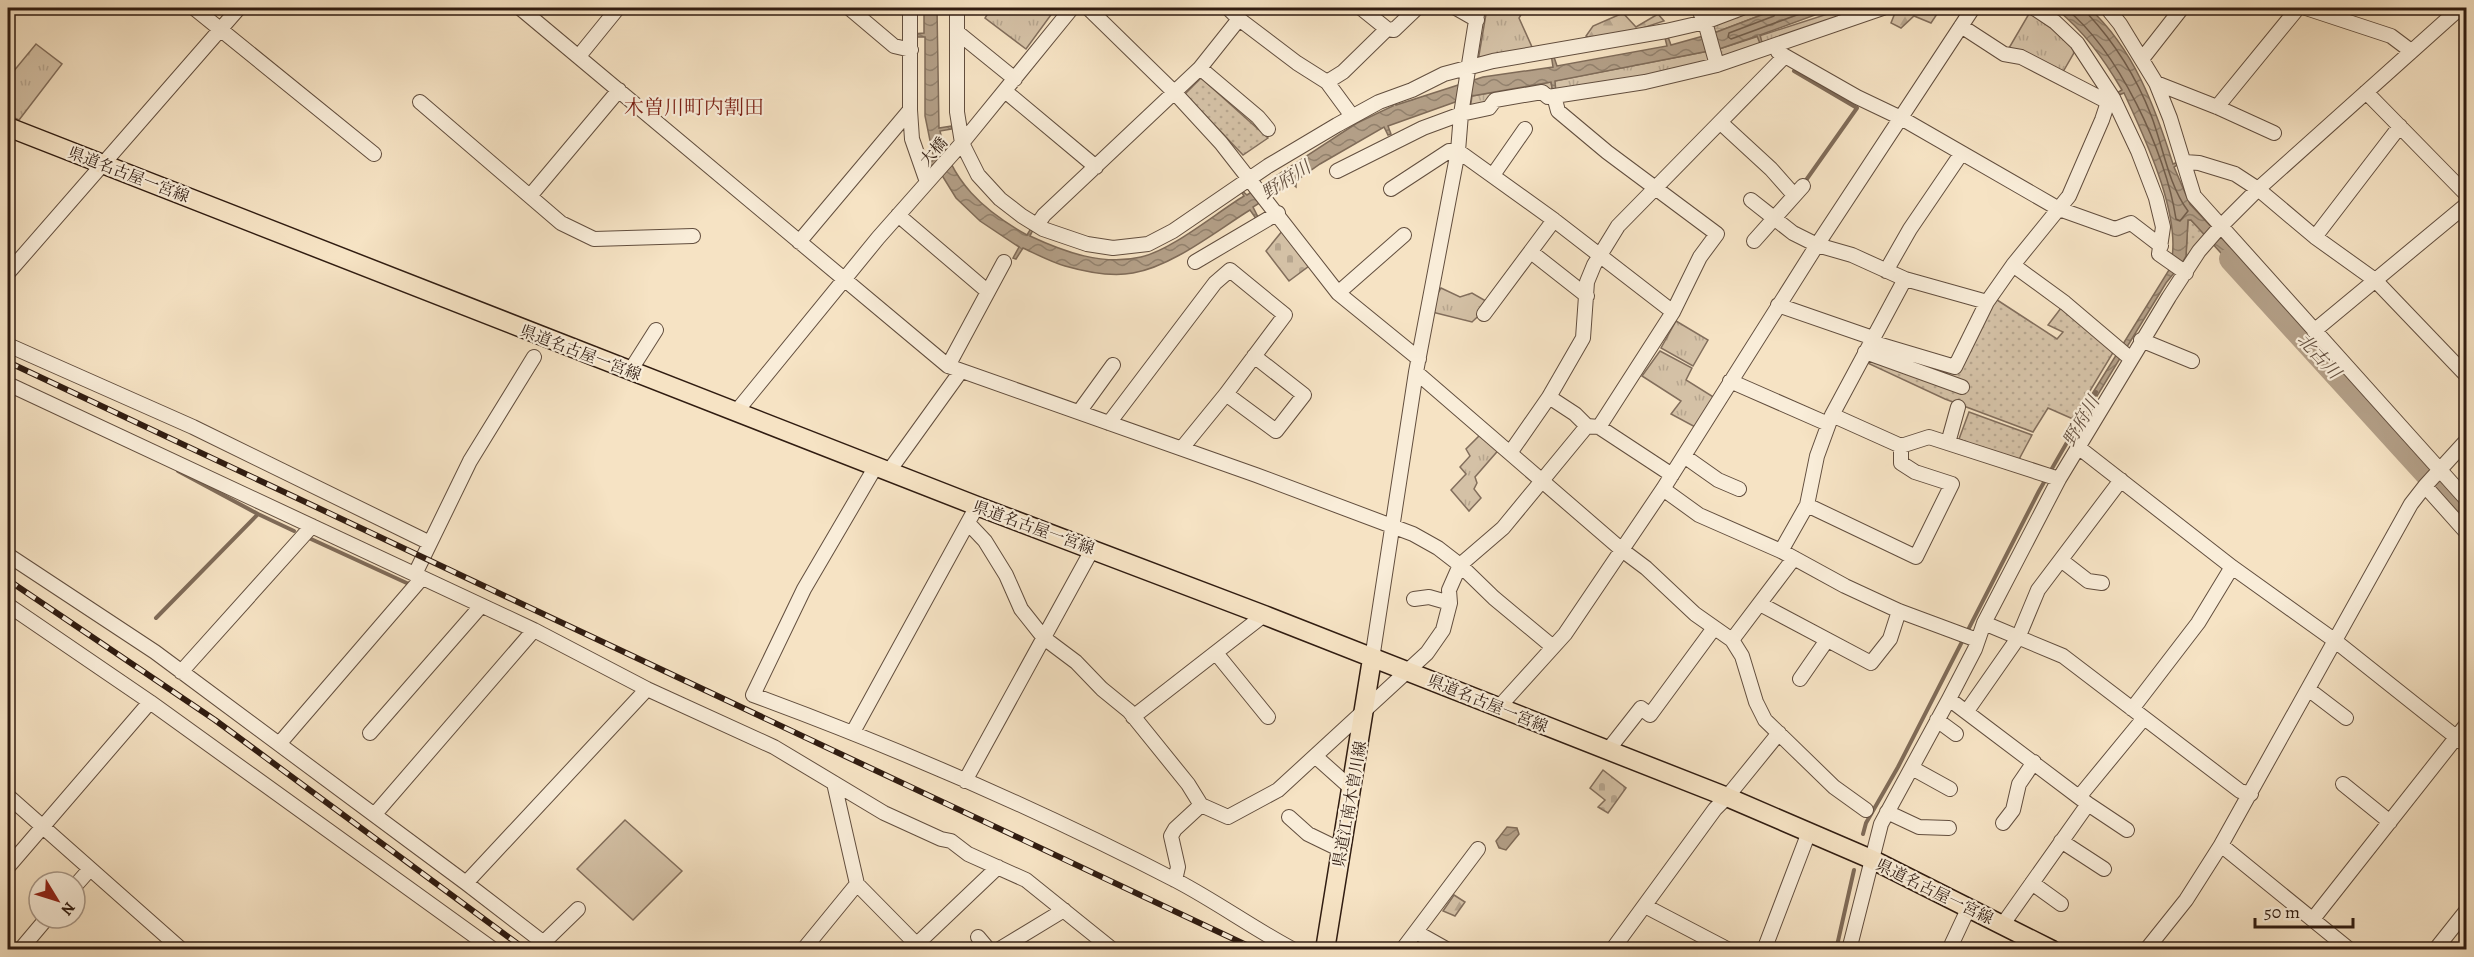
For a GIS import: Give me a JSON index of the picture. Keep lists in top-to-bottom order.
{
  "streets": {
    "main road": ["県道名古屋一宮線", "県道江南木曽川線"],
    "street": ["大橋"]
  },
  "crossings": [
    ["大橋", "県道名古屋一宮線"],
    ["県道名古屋一宮線", "県道江南木曽川線"]
  ],
  "districts": ["木曽川町内割田"],
  "water": ["野府川", "北古川"],
  "scale_bar": "50 m",
  "north": "bottom right"
}
